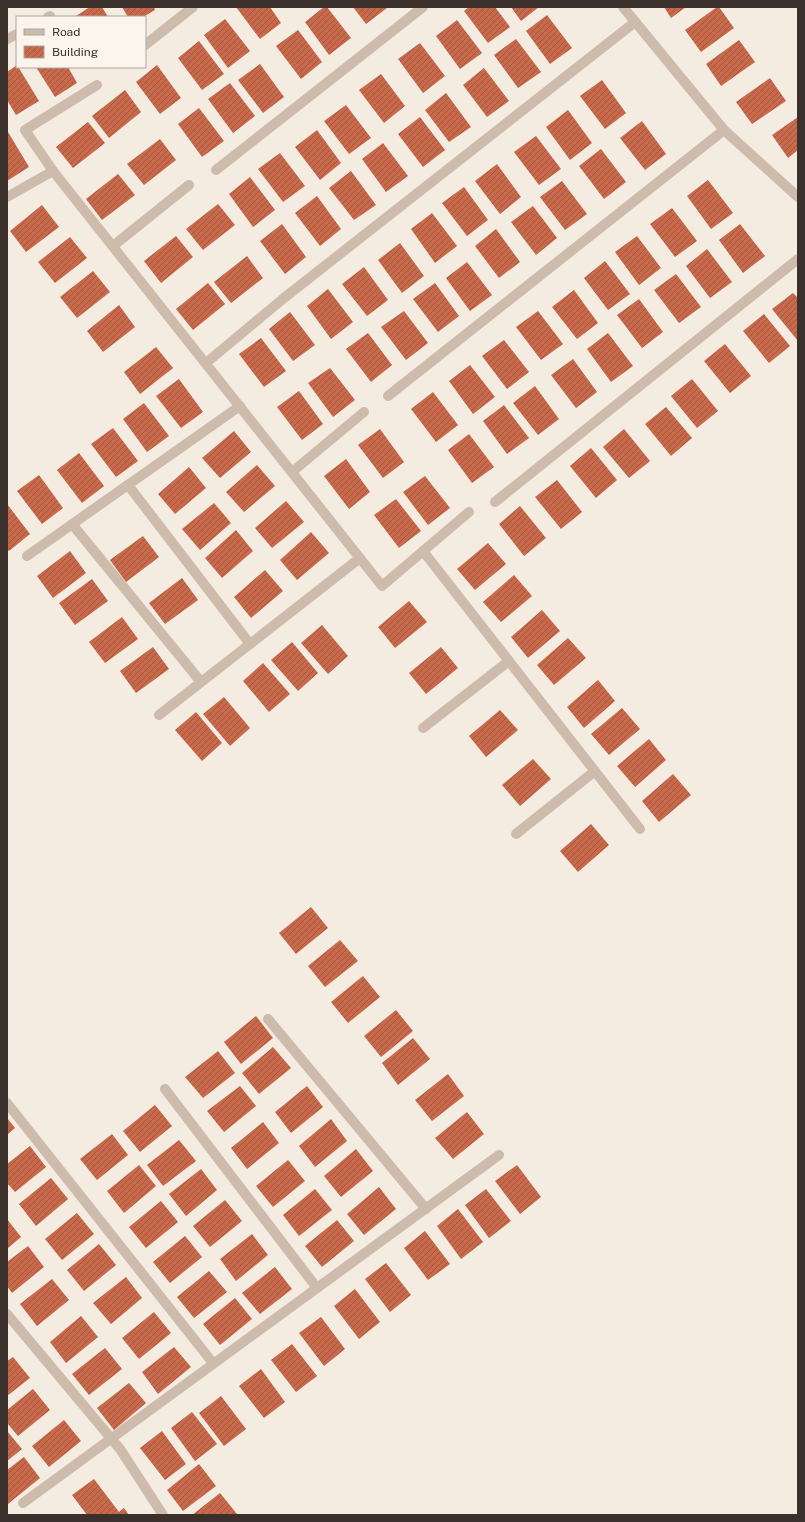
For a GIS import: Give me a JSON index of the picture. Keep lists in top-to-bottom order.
{
  "legend": ["Road", "Building"]
}
